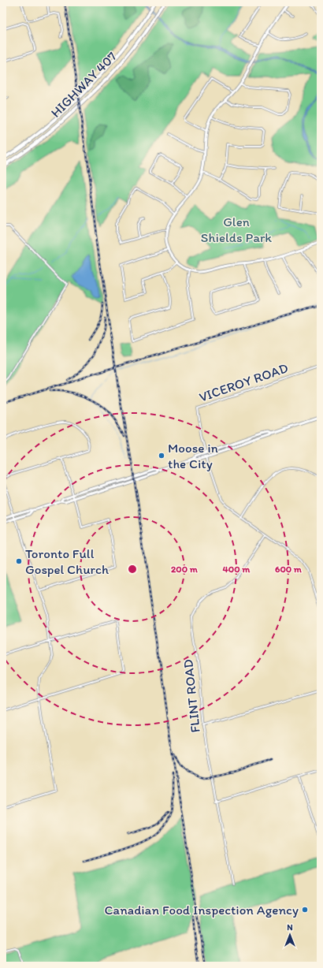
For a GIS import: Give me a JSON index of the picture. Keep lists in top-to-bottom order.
{
  "streets": {
    "highway": ["HIGHWAY 407"],
    "street": ["VICEROY ROAD", "FLINT ROAD"]
  },
  "parks": ["Glen Shields Park"],
  "places": ["Moose in the City", "Toronto Full Gospel Church", "Canadian Food Inspection Agency"],
  "north": "top",
  "rings": ["200 m", "400 m", "600 m"]
}
